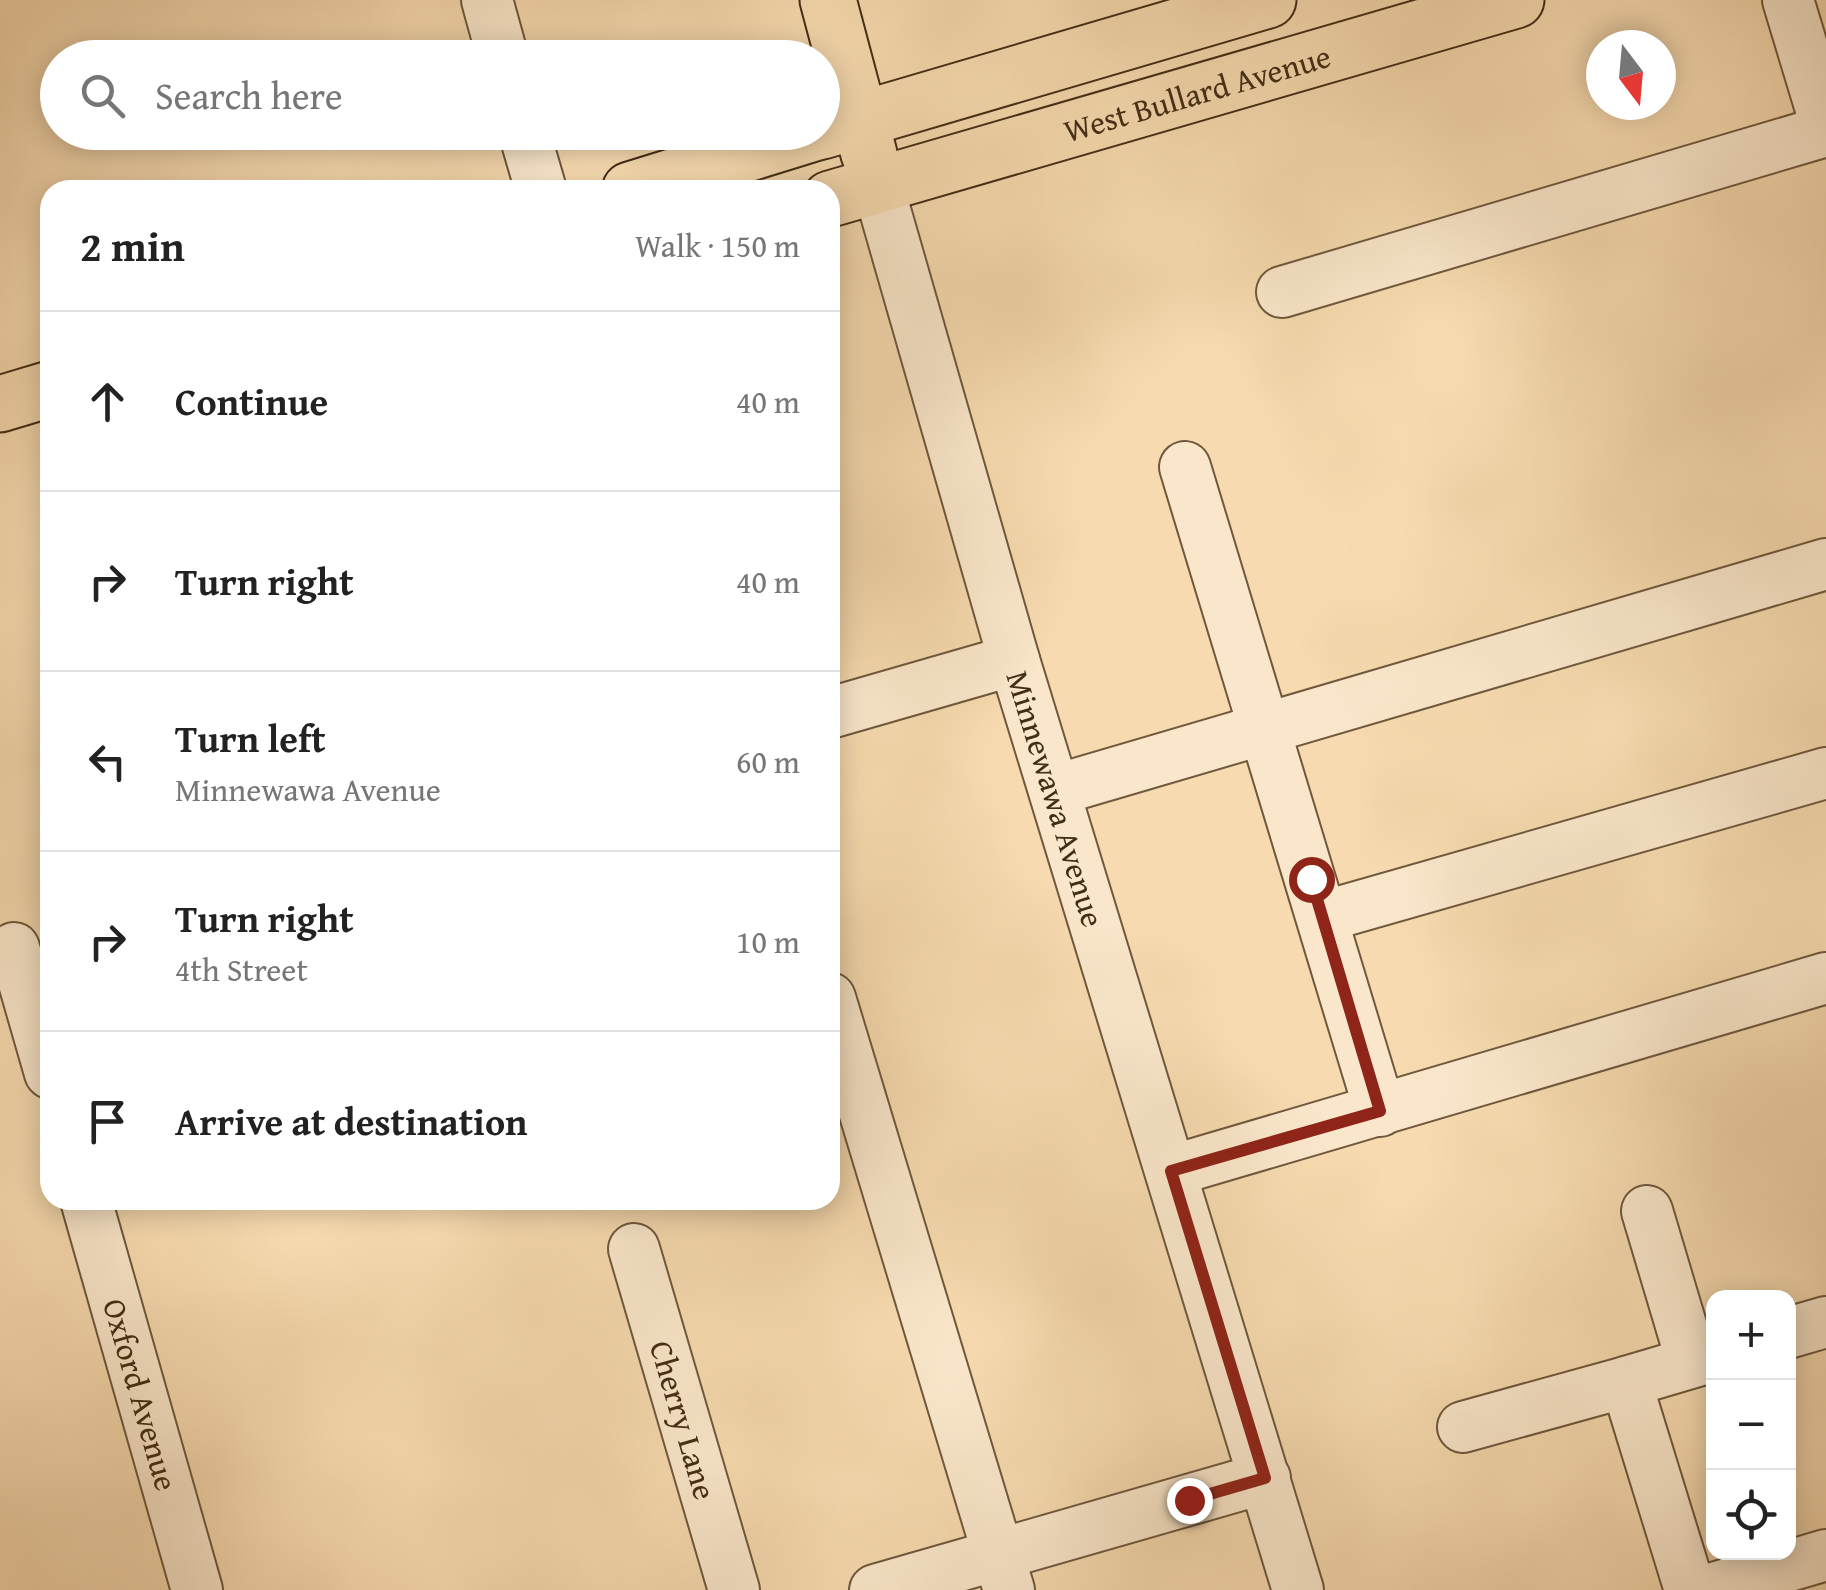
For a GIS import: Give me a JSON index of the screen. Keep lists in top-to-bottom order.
{
  "streets": {
    "main road": ["West Bullard Avenue", "Minnewawa Avenue"],
    "street": ["Oxford Avenue", "Cherry Lane"]
  },
  "crossings": [
    ["West Bullard Avenue", "Minnewawa Avenue"]
  ],
  "north": "bottom",
  "page": {
    "search": "Search here",
    "heading": ["2 min", "Walk · 150 m"],
    "list": [
      ["Continue", "40 m"],
      ["Turn right", "40 m"],
      ["Turn left", "Minnewawa Avenue", "60 m"],
      ["Turn right", "4th Street", "10 m"],
      "Arrive at destination"
    ],
    "map_buttons": ["+", "−"]
  }
}
